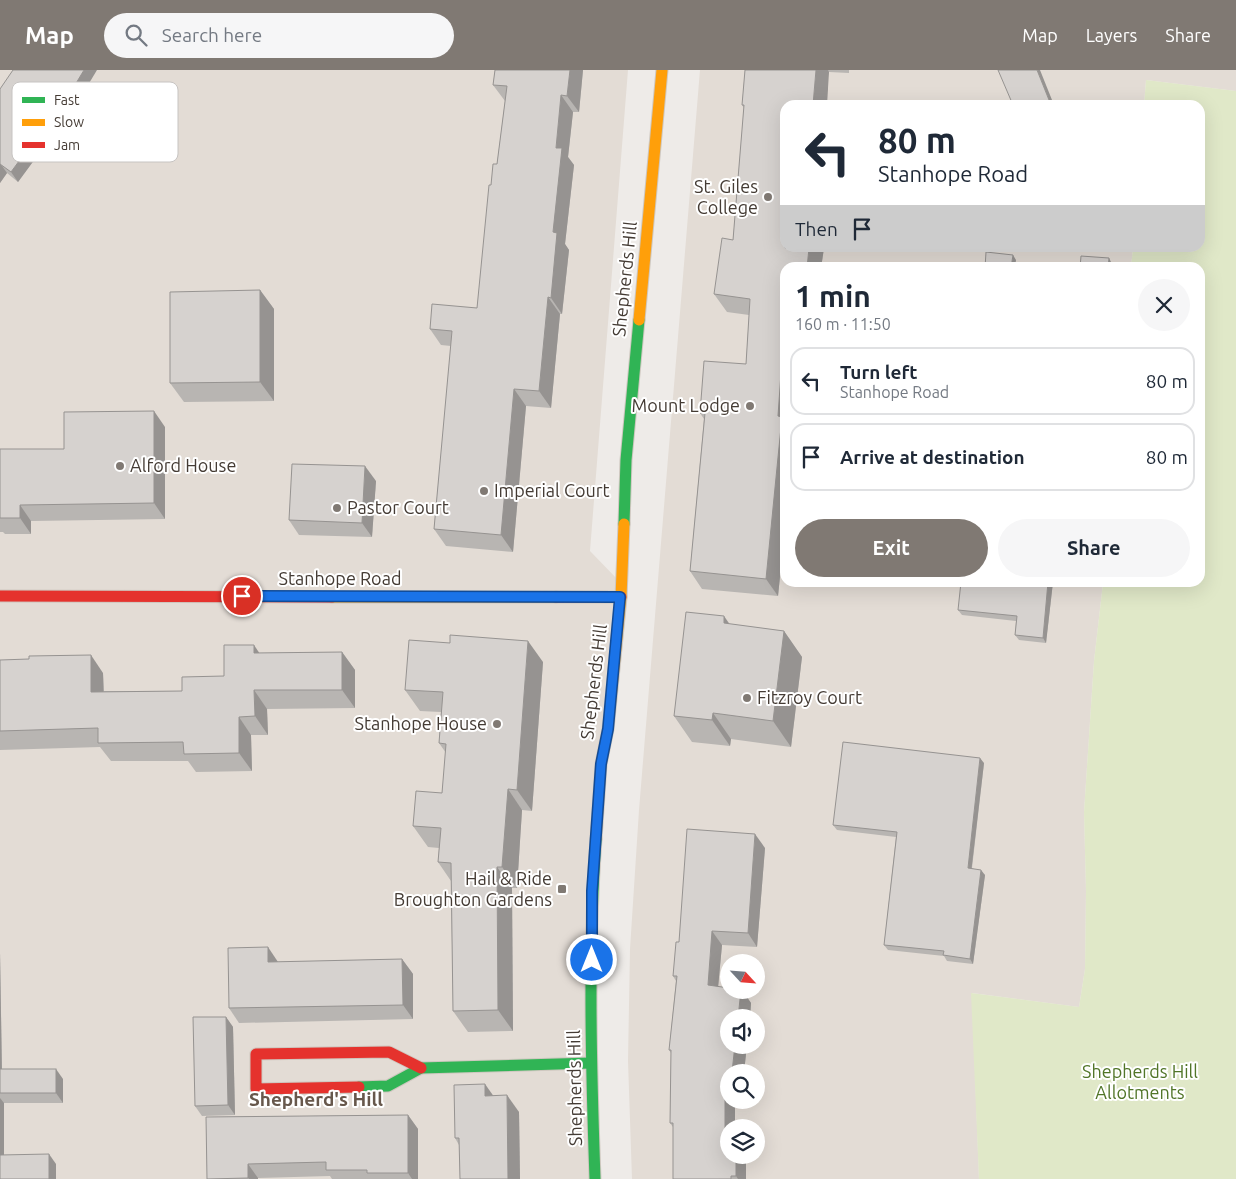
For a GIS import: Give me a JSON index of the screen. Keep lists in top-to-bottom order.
{
  "streets": {
    "street": ["Shepherds Hill", "Stanhope Road"]
  },
  "crossings": [
    ["Shepherds Hill", "Stanhope Road"]
  ],
  "districts": ["Shepherd's Hill"],
  "parks": ["Shepherds Hill Allotments"],
  "places": {
    "other": [
      "St. Giles College",
      "Mount Lodge",
      "Alford House",
      "Imperial Court",
      "Pastor Court",
      "Fitzroy Court",
      "Stanhope House"
    ],
    "transit": ["Hail & Ride Broughton Gardens"]
  },
  "legend": ["Fast", "Slow", "Jam"],
  "north": "bottom right",
  "page": {
    "header": "Map",
    "search": "Search here",
    "nav": ["Map", "Layers", "Share"],
    "turn": ["80 m", "Stanhope Road"],
    "then": "Then",
    "heading": ["1 min", "160 m · 11:50"],
    "list": [
      {
        "name": "Turn left",
        "note": "Stanhope Road",
        "value": "80 m"
      },
      {
        "name": "Arrive at destination",
        "value": "80 m"
      }
    ],
    "buttons": ["Exit", "Share"]
  }
}
